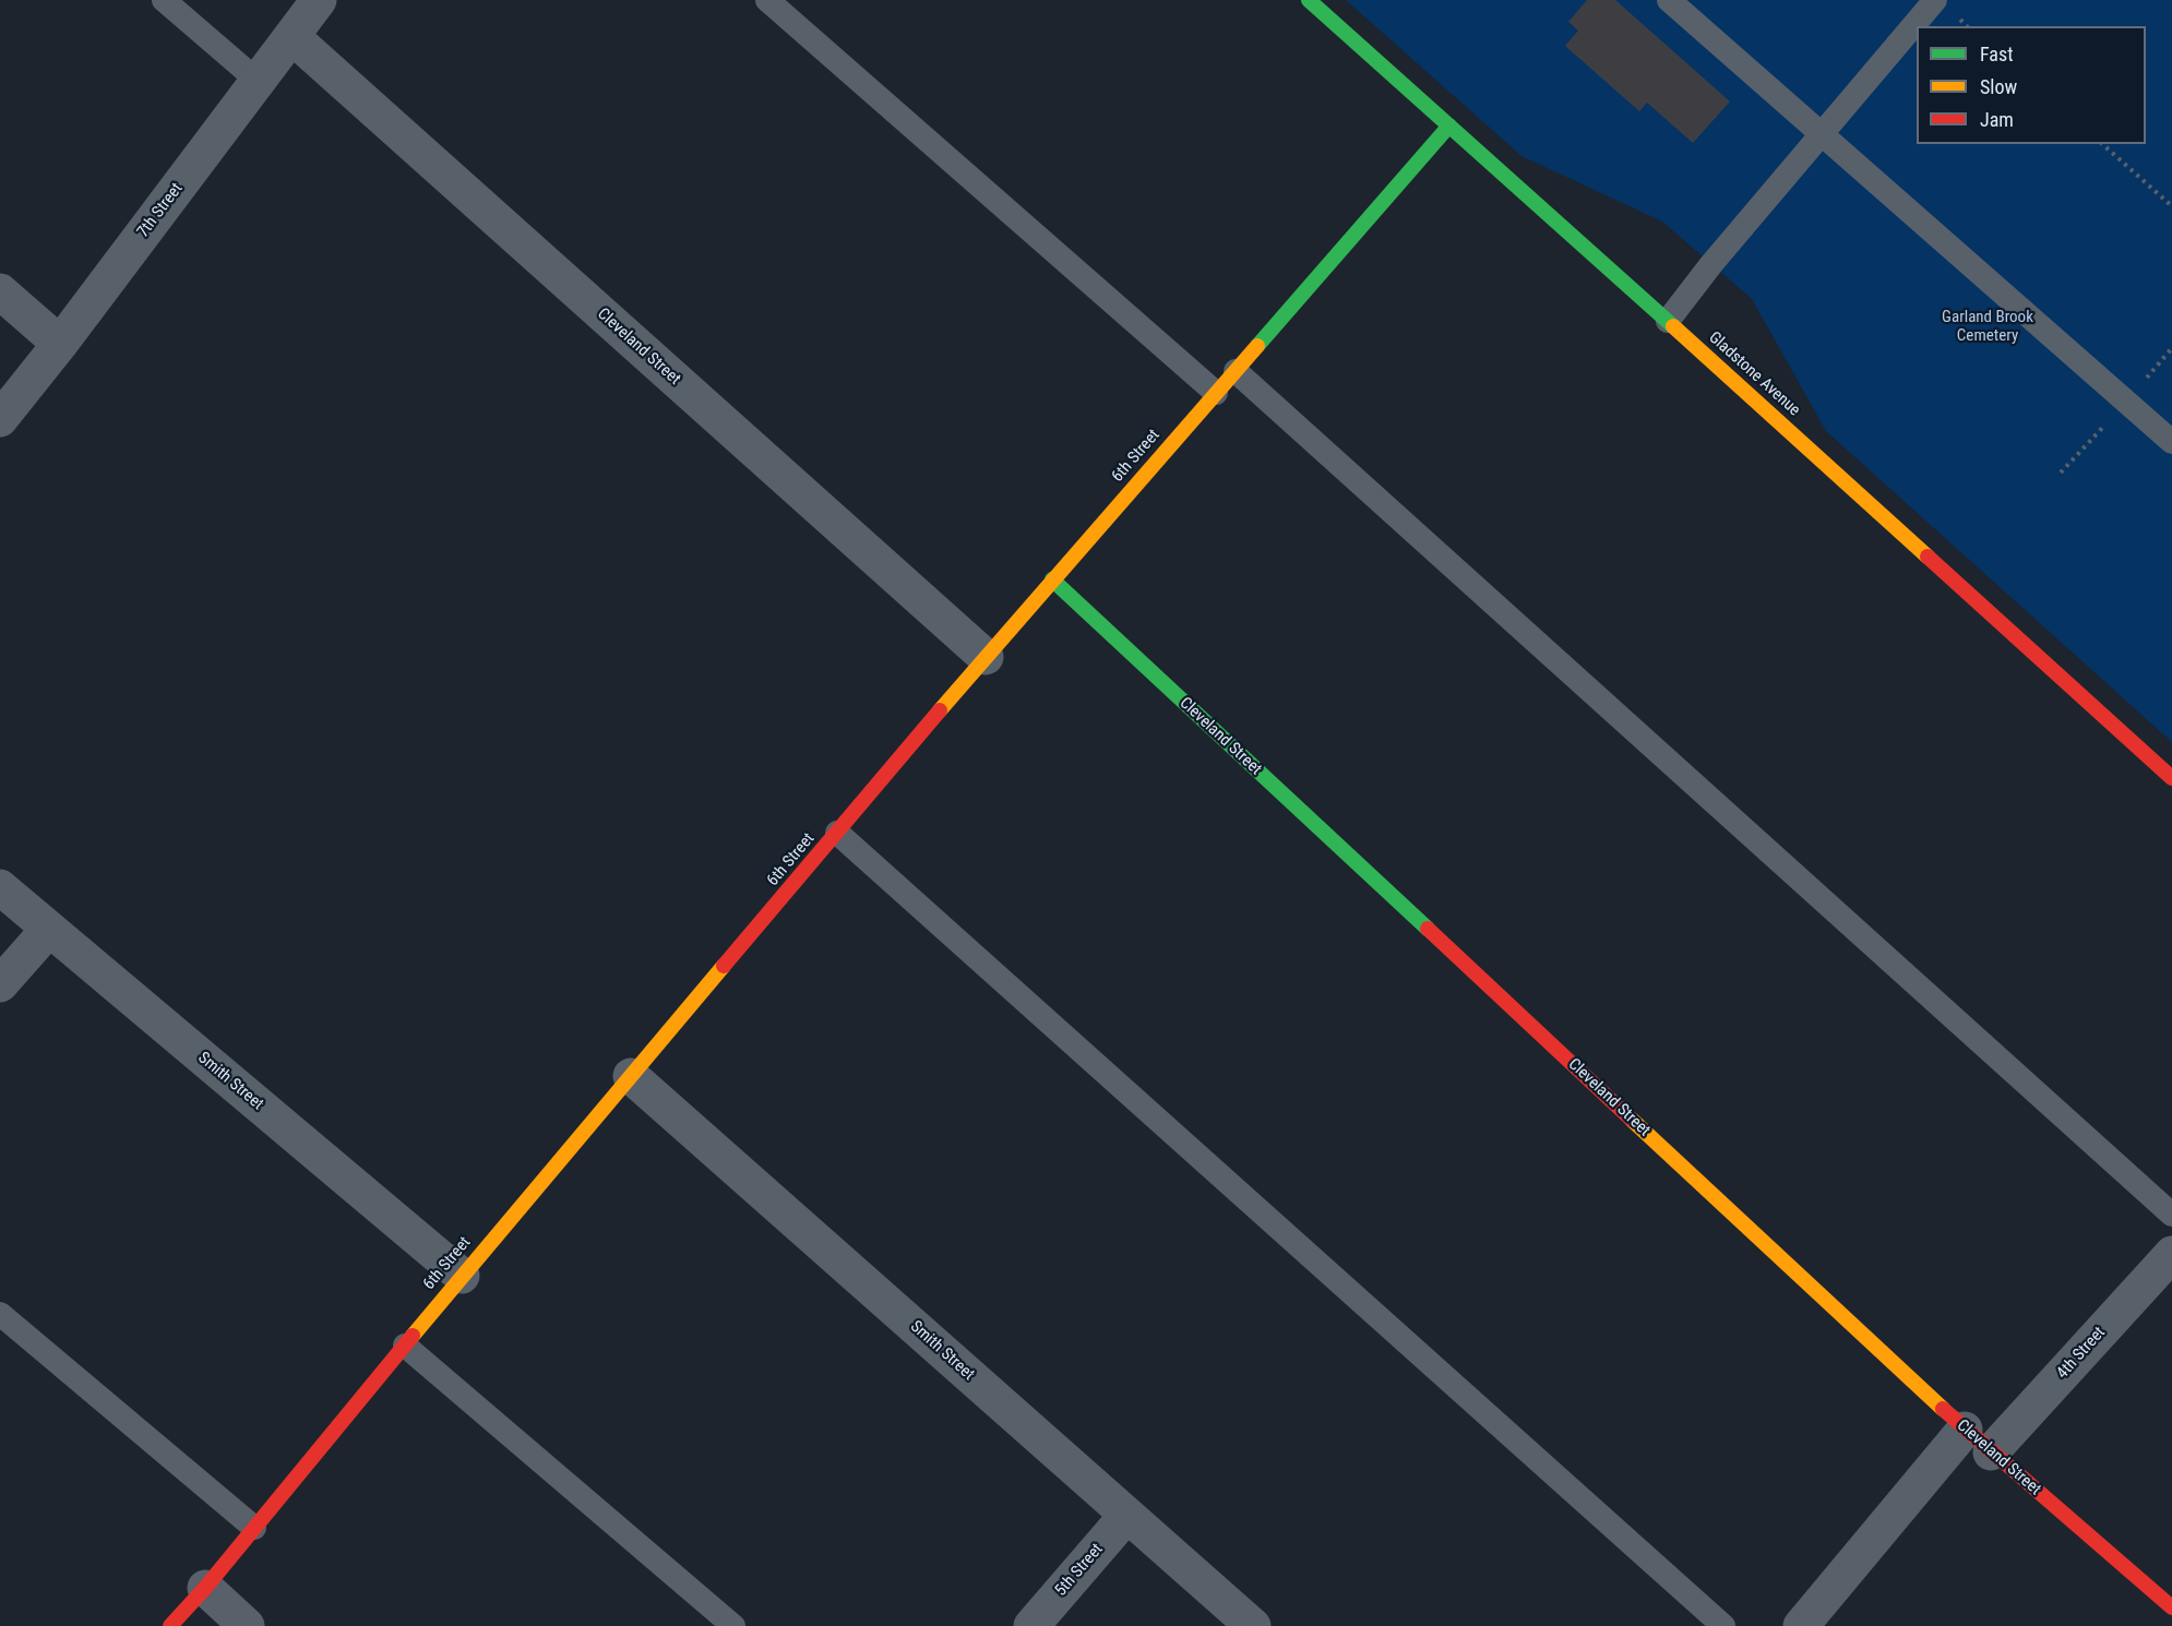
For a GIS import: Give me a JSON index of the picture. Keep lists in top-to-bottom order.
{
  "streets": {
    "street": [
      "7th Street",
      "Cleveland Street",
      "Gladstone Avenue",
      "6th Street",
      "Smith Street",
      "4th Street",
      "5th Street"
    ]
  },
  "crossings": [
    ["7th Street", "Cleveland Street"],
    ["Cleveland Street", "6th Street"],
    ["Cleveland Street", "4th Street"],
    ["Gladstone Avenue", "6th Street"],
    ["6th Street", "Smith Street"],
    ["Smith Street", "5th Street"]
  ],
  "parks": ["Garland Brook Cemetery"],
  "legend": ["Fast", "Slow", "Jam"]
}
